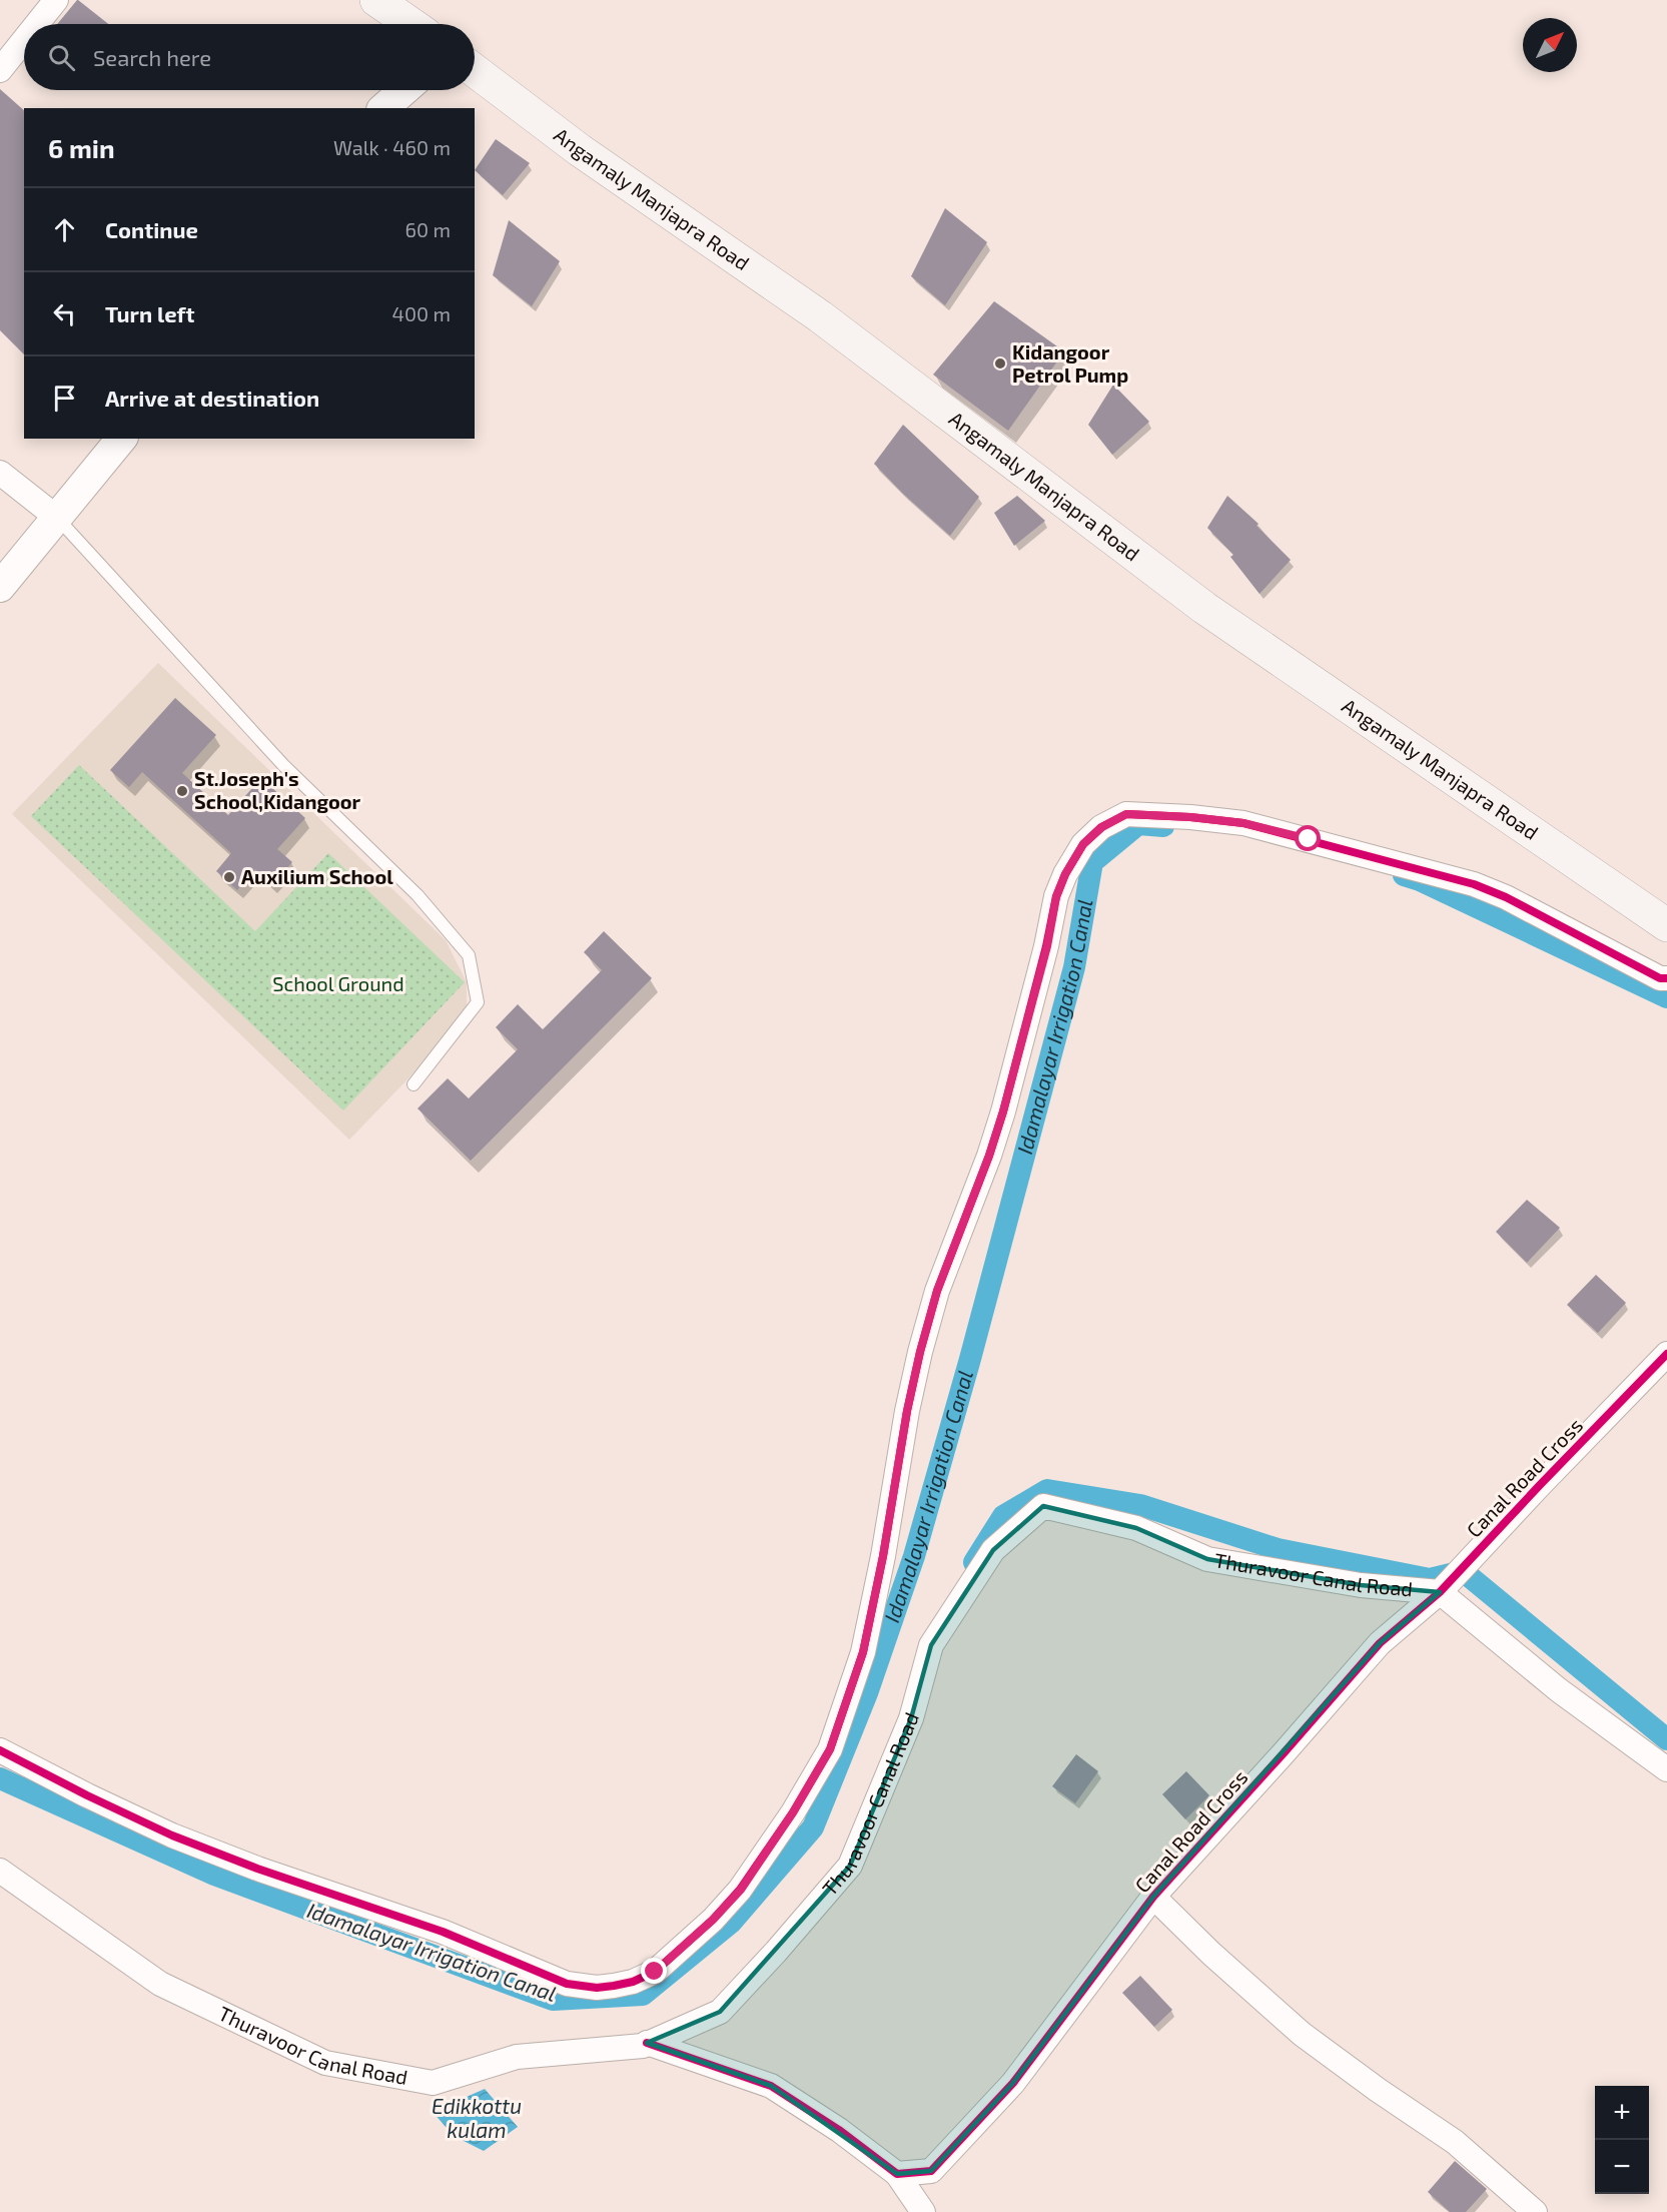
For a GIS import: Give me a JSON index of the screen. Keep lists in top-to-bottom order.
{
  "streets": {
    "main road": ["Angamaly Manjapra Road"],
    "street": ["Canal Road Cross", "Thuravoor Canal Road"]
  },
  "crossings": [
    ["Canal Road Cross", "Thuravoor Canal Road"]
  ],
  "water": ["Idamalayar Irrigation Canal", "Edikkottu kulam"],
  "parks": ["School Ground"],
  "places": ["Kidangoor Petrol Pump", "St.Joseph's School,Kidangoor", "Auxilium School"],
  "north": "top right",
  "page": {
    "search": "Search here",
    "heading": ["6 min", "Walk · 460 m"],
    "list": [
      ["Continue", "60 m"],
      ["Turn left", "400 m"],
      "Arrive at destination"
    ],
    "map_buttons": ["+", "−"]
  }
}
